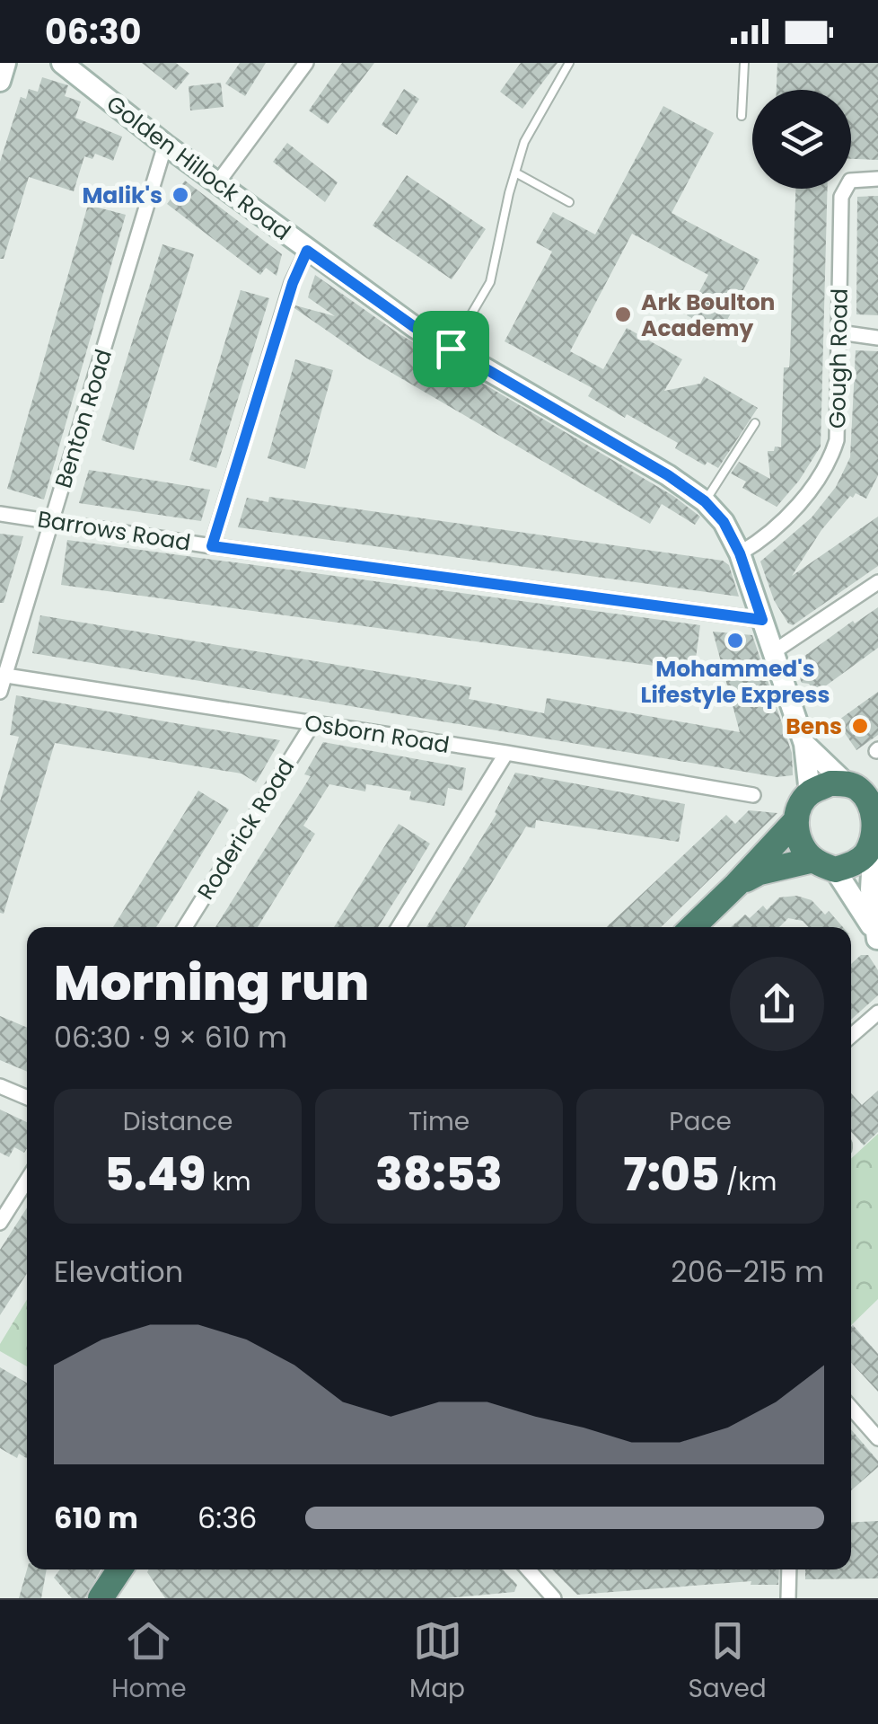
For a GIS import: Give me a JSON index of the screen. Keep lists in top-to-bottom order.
{
  "streets": {
    "main road": ["Golden Hillock Road"],
    "street": [
      "Gough Road",
      "Benton Road",
      "Barrows Road",
      "Osborn Road",
      "Roderick Road"
    ]
  },
  "crossings": [
    ["Golden Hillock Road", "Gough Road"],
    ["Golden Hillock Road", "Benton Road"],
    ["Golden Hillock Road", "Barrows Road"],
    ["Benton Road", "Barrows Road"],
    ["Benton Road", "Osborn Road"],
    ["Osborn Road", "Roderick Road"]
  ],
  "places": [
    "Malik's",
    "Ark Boulton Academy",
    "Mohammed's Lifestyle Express",
    "Bens"
  ],
  "page": {
    "status": "06:30",
    "heading": ["Morning run", "06:30 · 9 × 610 m"],
    "stats": [
      ["Distance", "5.49 km"],
      ["Time", "38:53"],
      ["Pace", "7:05 /km"]
    ],
    "chart": ["Elevation", "206–215 m"],
    "list": [
      {
        "name": "610 m",
        "note": "6:36"
      }
    ],
    "tabs": ["Home", "Map", "Saved"]
  }
}
